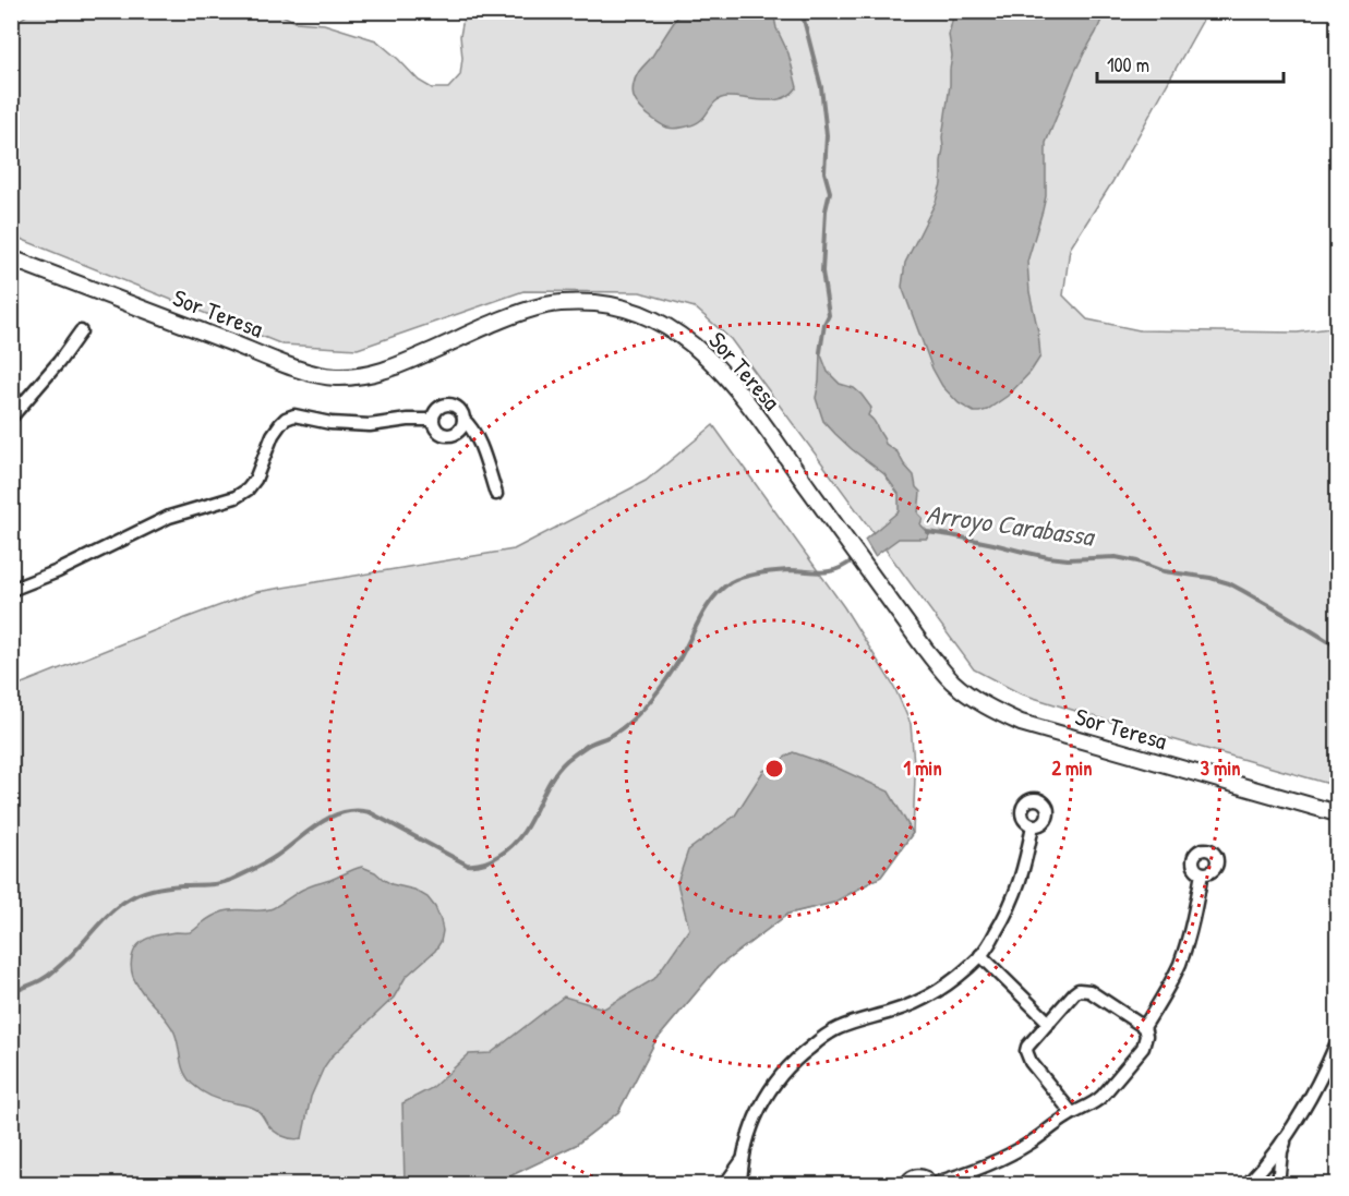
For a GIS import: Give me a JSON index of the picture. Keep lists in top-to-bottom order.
{
  "streets": {
    "street": ["Sor Teresa"]
  },
  "water": ["Arroyo Carabassa"],
  "scale_bar": "100 m",
  "rings": ["1 min", "2 min", "3 min"]
}
